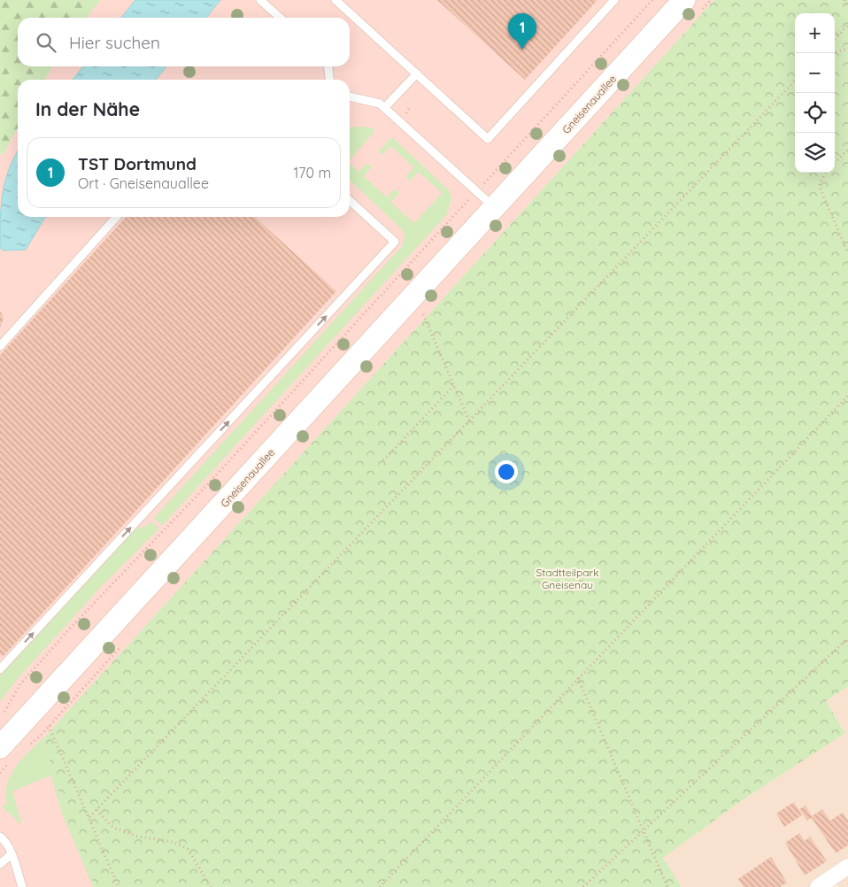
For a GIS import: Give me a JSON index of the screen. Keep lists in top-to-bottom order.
{
  "streets": {
    "main road": ["Gneisenauallee"]
  },
  "parks": ["Stadtteilpark Gneisenau"],
  "page": {
    "map_buttons": ["+", "−"],
    "pins": "1",
    "search": "Hier suchen",
    "heading": "In der Nähe",
    "list": [
      {
        "mark": "1",
        "name": "TST Dortmund",
        "note": "Ort · Gneisenauallee",
        "value": "170 m"
      }
    ]
  }
}
